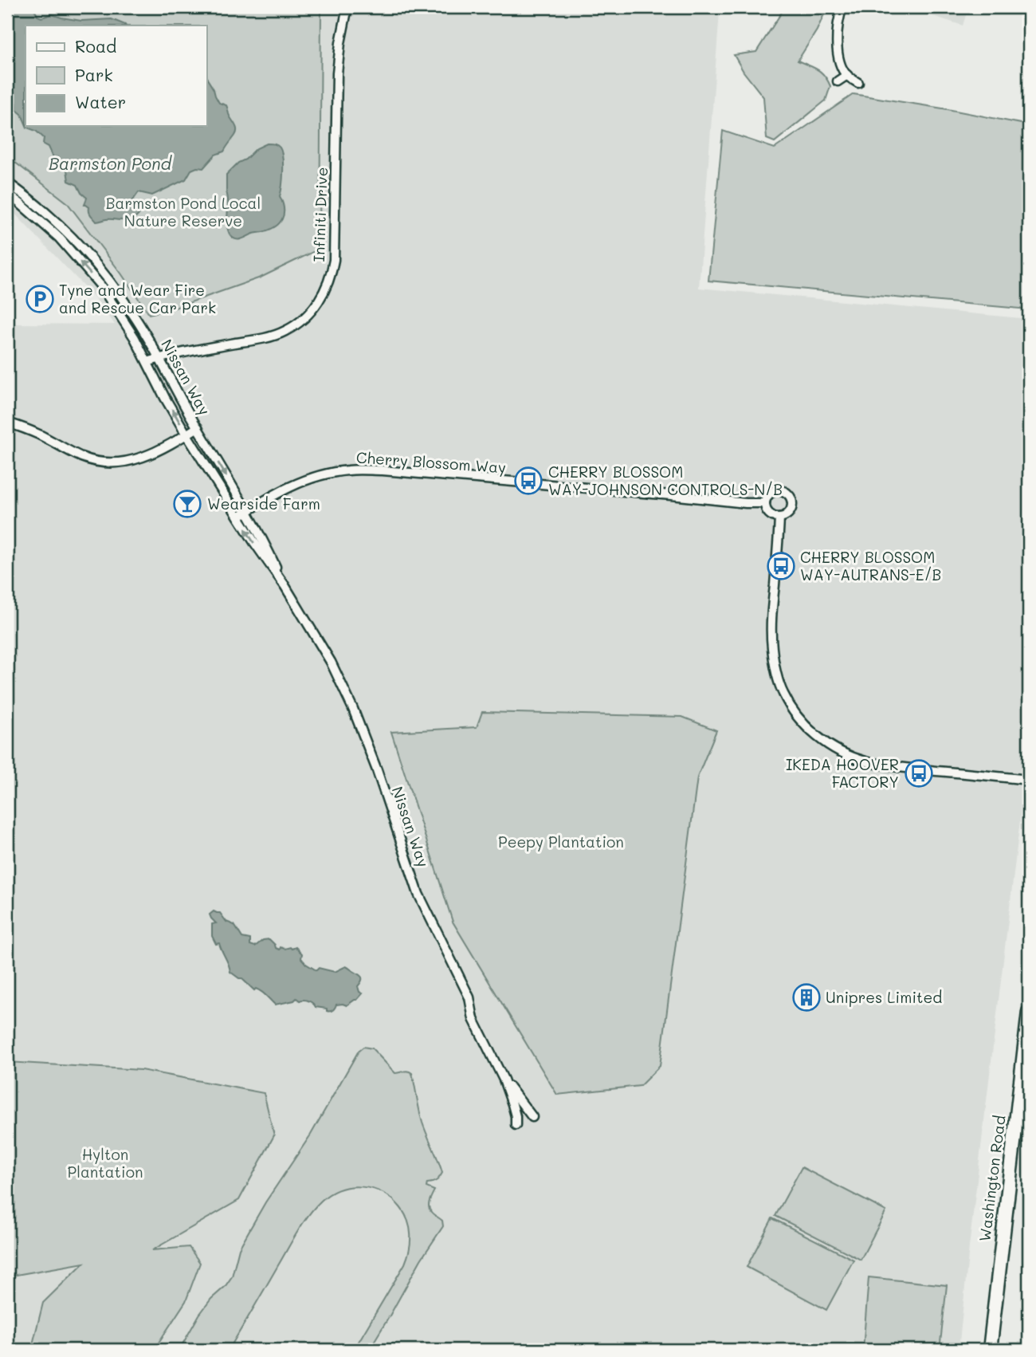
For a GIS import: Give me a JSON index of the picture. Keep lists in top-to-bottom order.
{
  "streets": {
    "main road": ["Washington Road"],
    "street": ["Infiniti Drive", "Nissan Way", "Cherry Blossom Way"]
  },
  "crossings": [
    ["Infiniti Drive", "Nissan Way"],
    ["Nissan Way", "Cherry Blossom Way"]
  ],
  "water": ["Barmston Pond"],
  "parks": ["Barmston Pond Local Nature Reserve", "Peepy Plantation", "Hylton Plantation"],
  "places": {
    "parking": ["Tyne and Wear Fire and Rescue Car Park"],
    "bus stop": ["CHERRY BLOSSOM WAY-JOHNSON CONTROLS-N/B", "CHERRY BLOSSOM WAY-AUTRANS-E/B", "IKEDA HOOVER FACTORY"],
    "bar": ["Wearside Farm"],
    "building": ["Unipres Limited"]
  },
  "legend": ["Road", "Park", "Water"]
}
